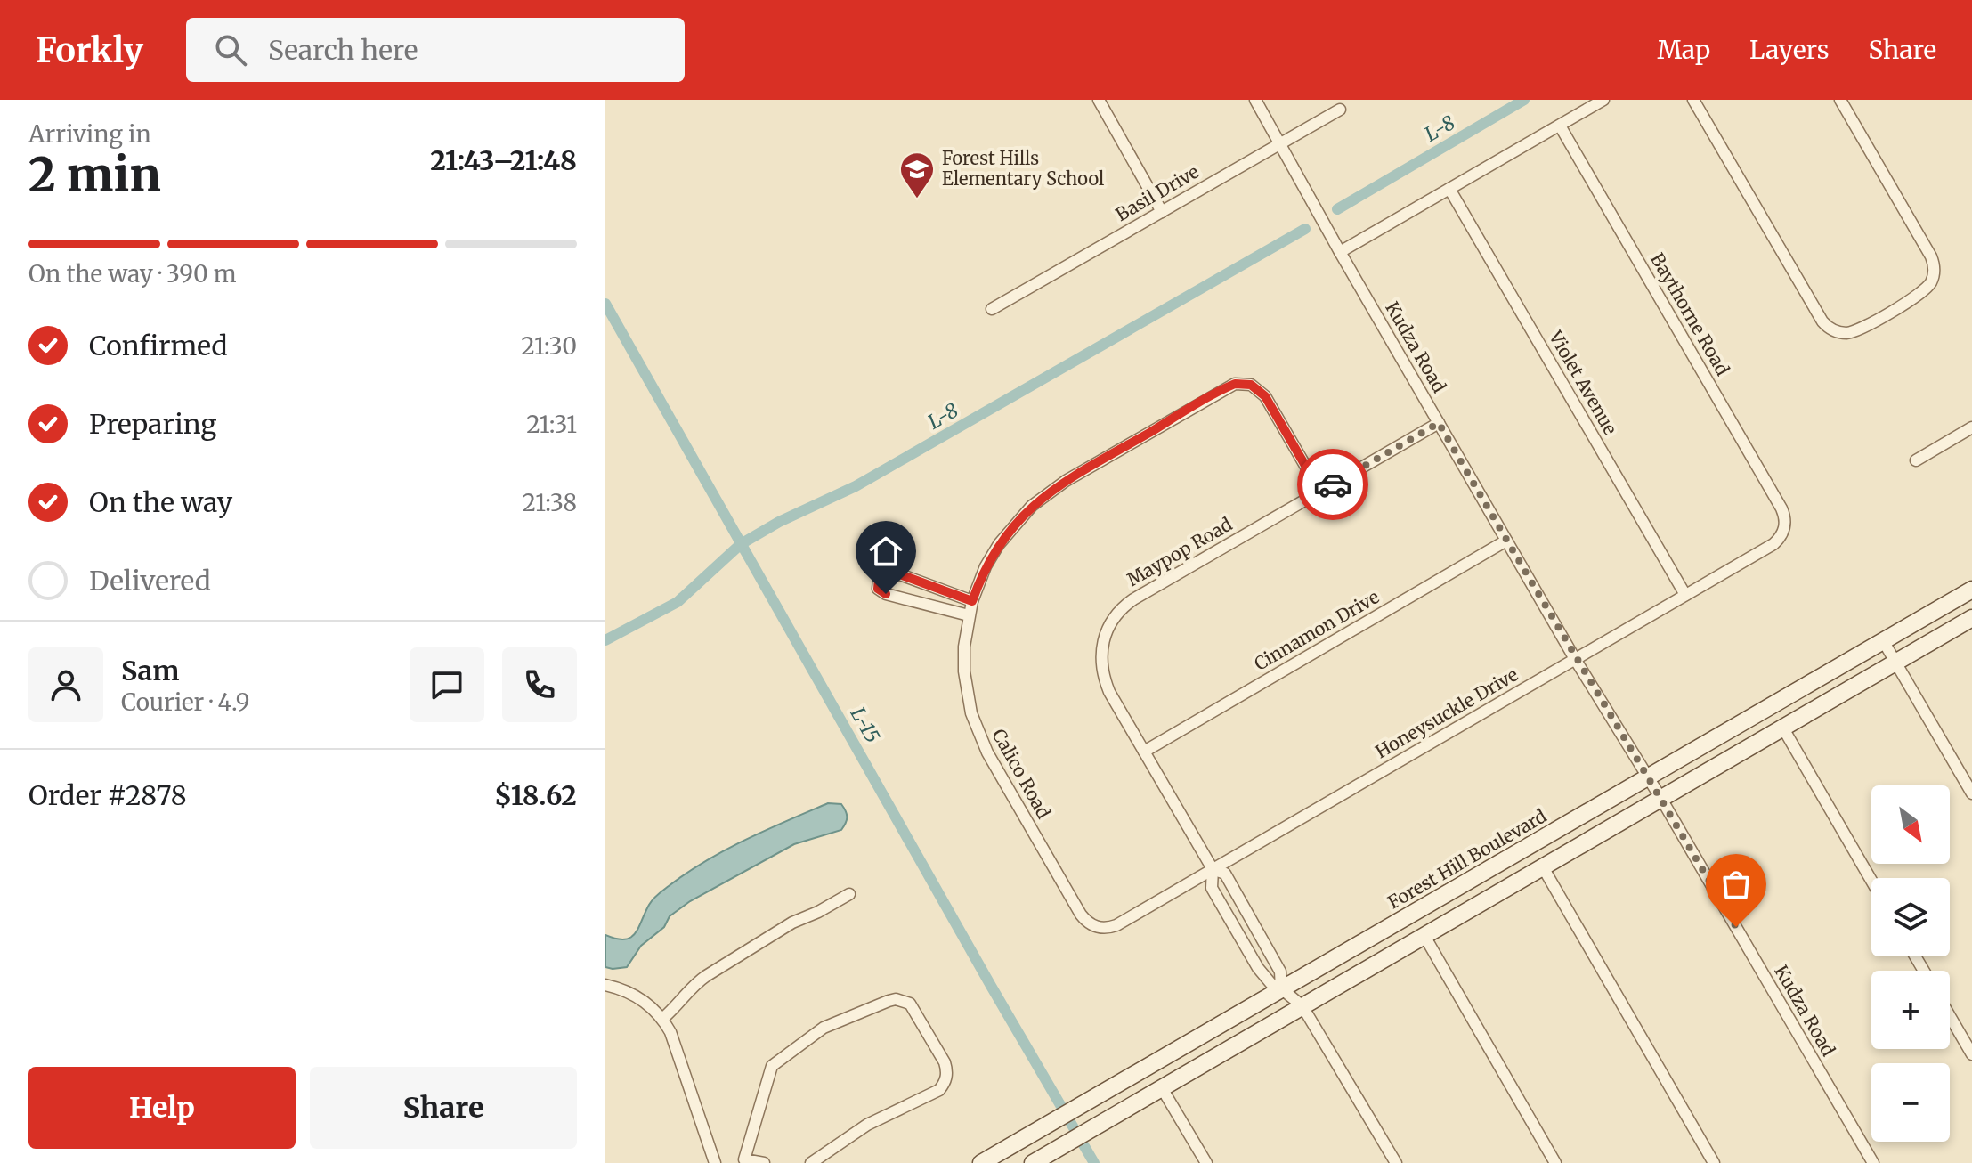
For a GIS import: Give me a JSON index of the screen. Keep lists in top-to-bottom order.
{
  "streets": {
    "main road": ["Forest Hill Boulevard"],
    "street": [
      "Basil Drive",
      "Baythorne Road",
      "Kudza Road",
      "Violet Avenue",
      "Maypop Road",
      "Cinnamon Drive",
      "Honeysuckle Drive",
      "Calico Road"
    ]
  },
  "crossings": [
    ["Basil Drive", "Kudza Road"],
    ["Baythorne Road", "Honeysuckle Drive"],
    ["Kudza Road", "Maypop Road"],
    ["Kudza Road", "Cinnamon Drive"],
    ["Kudza Road", "Honeysuckle Drive"],
    ["Kudza Road", "Forest Hill Boulevard"],
    ["Violet Avenue", "Honeysuckle Drive"],
    ["Maypop Road", "Cinnamon Drive"],
    ["Maypop Road", "Honeysuckle Drive"],
    ["Maypop Road", "Calico Road"],
    ["Maypop Road", "Forest Hill Boulevard"],
    ["Honeysuckle Drive", "Calico Road"]
  ],
  "water": ["L-8", "L-15"],
  "places": {
    "school or university": ["Forest Hills Elementary School"]
  },
  "north": "bottom right",
  "page": {
    "header": "Forkly",
    "search": "Search here",
    "nav": ["Map", "Layers", "Share"],
    "heading": ["2 min", "Arriving in", "21:43–21:48"],
    "panel": [
      "Sam",
      "Courier · 4.9",
      "Order #2878",
      "$18.62"
    ],
    "bar": "On the way · 390 m",
    "list": [
      ["Confirmed", "21:30"],
      ["Preparing", "21:31"],
      ["On the way", "21:38"],
      "Delivered"
    ],
    "map_buttons": ["+", "−"],
    "buttons": ["Help", "Share"]
  }
}
